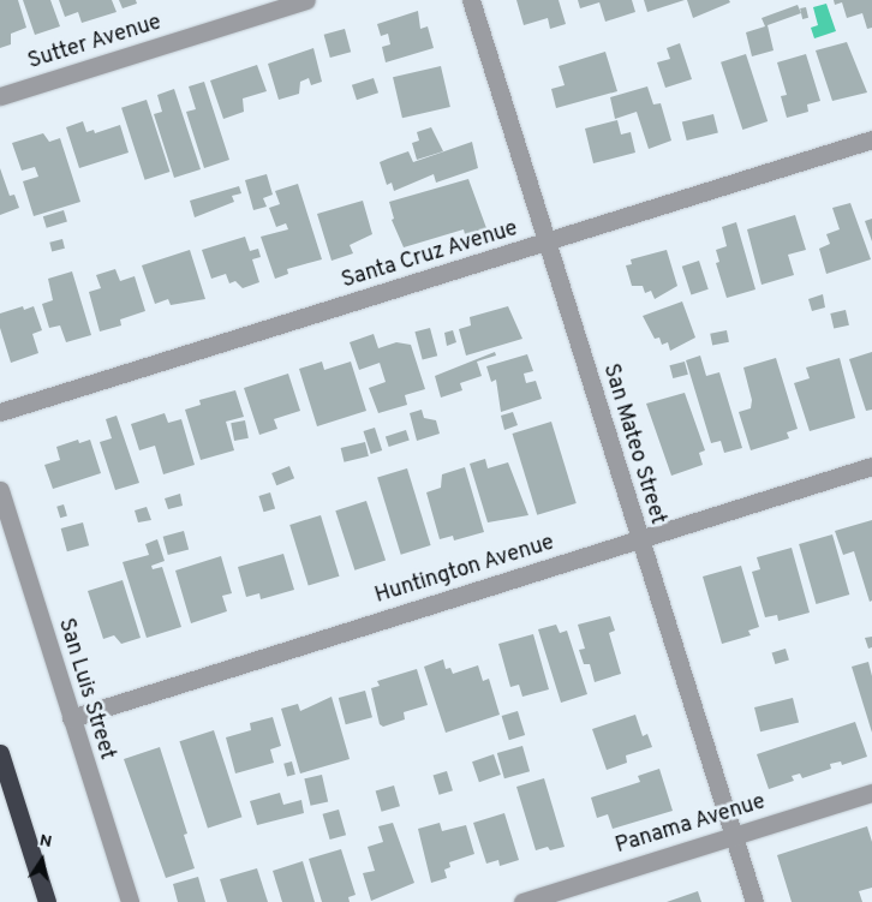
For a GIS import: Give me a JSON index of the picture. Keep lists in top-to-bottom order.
{
  "streets": {
    "street": [
      "Sutter Avenue",
      "Santa Cruz Avenue",
      "San Mateo Street",
      "Huntington Avenue",
      "San Luis Street",
      "Panama Avenue"
    ]
  },
  "crossings": [
    ["Santa Cruz Avenue", "San Mateo Street"],
    ["San Mateo Street", "Huntington Avenue"],
    ["San Mateo Street", "Panama Avenue"],
    ["Huntington Avenue", "San Luis Street"]
  ],
  "north": "top"
}
